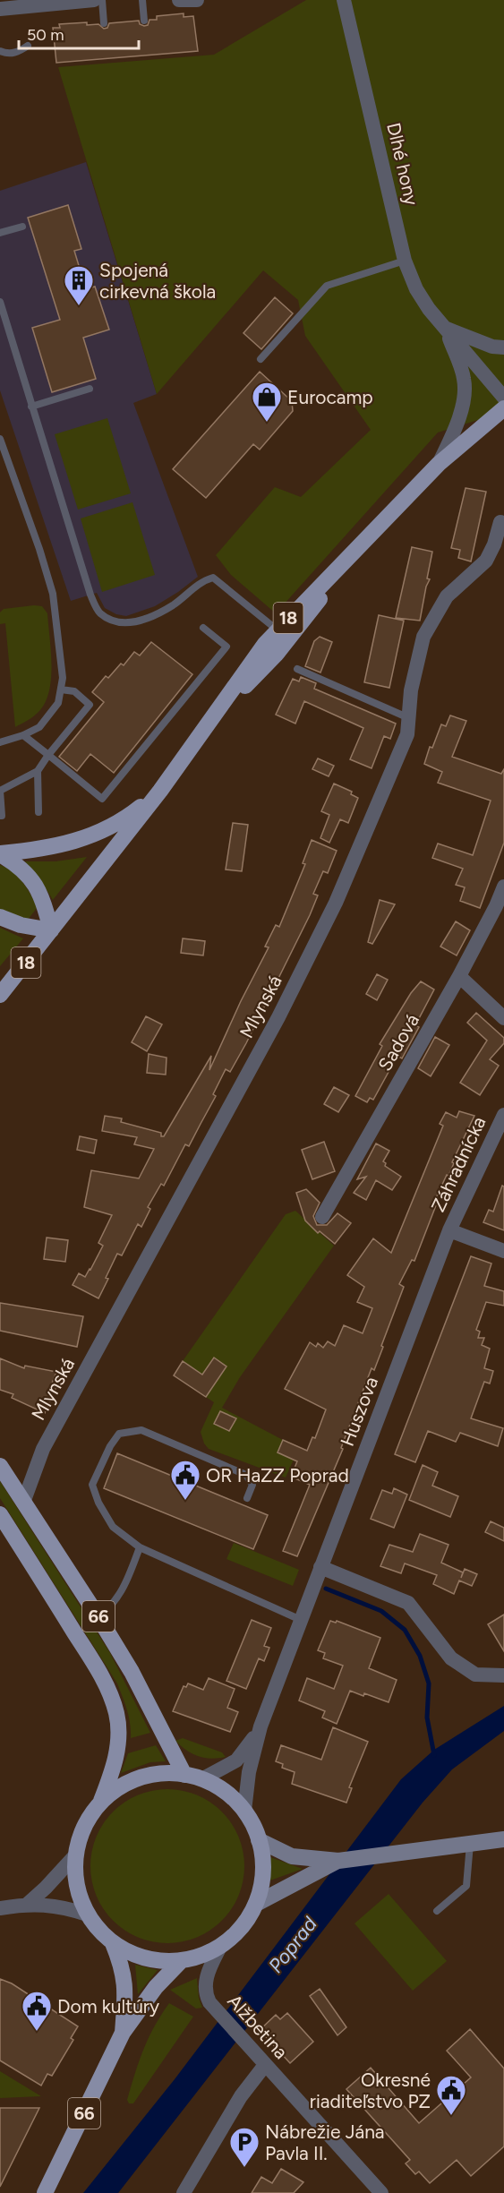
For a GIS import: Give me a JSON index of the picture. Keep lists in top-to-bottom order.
{
  "streets": {
    "main road": ["18", "66"],
    "street": [
      "Dlhé hony",
      "Mlynská",
      "Sadová",
      "Záhradnícka",
      "Huszova",
      "Alžbetina"
    ]
  },
  "crossings": [
    ["Mlynská", "66"],
    ["Záhradnícka", "Huszova"],
    ["Huszova", "66"],
    ["Huszova", "Alžbetina"],
    ["66", "Alžbetina"]
  ],
  "water": ["Poprad"],
  "places": {
    "building": ["Spojená cirkevná škola"],
    "shop": ["Eurocamp"],
    "public building": ["OR HaZZ Poprad", "Dom kultúry", "Okresné riaditeľstvo PZ"],
    "parking": ["Nábrežie Jána Pavla II."]
  },
  "scale_bar": "50 m"
}
